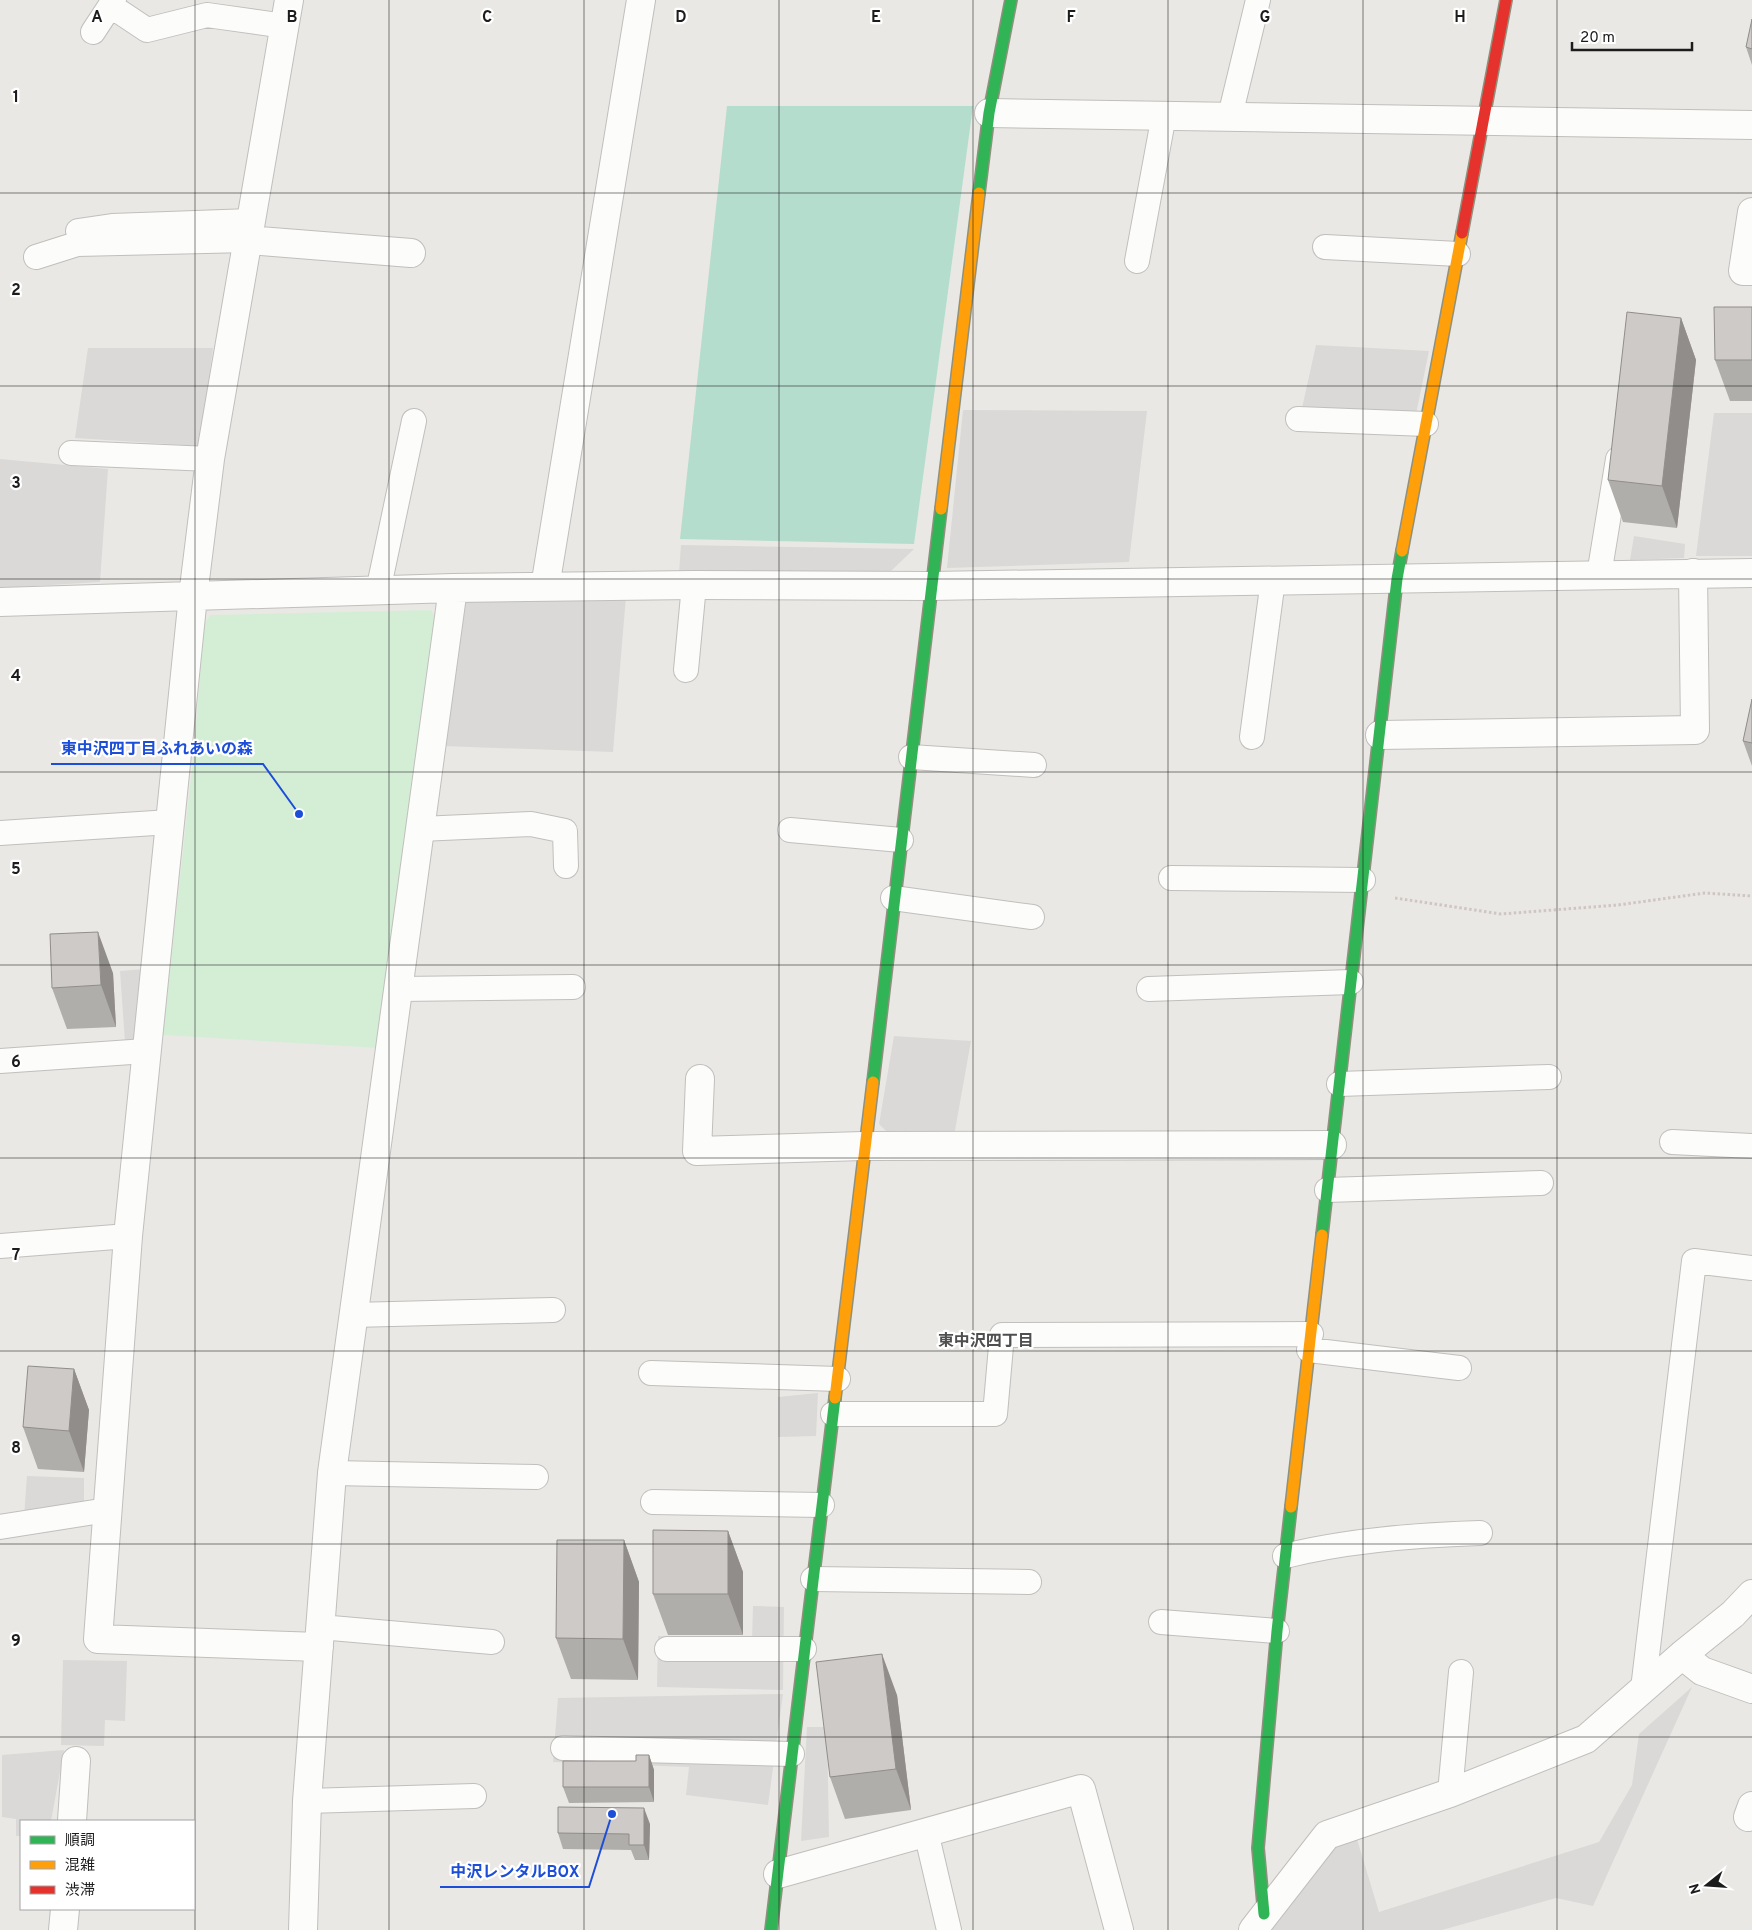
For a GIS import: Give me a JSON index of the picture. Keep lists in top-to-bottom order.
{
  "districts": ["東中沢四丁目"],
  "places": ["東中沢四丁目ふれあいの森", "中沢レンタルBOX"],
  "legend": ["順調", "混雑", "渋滞"],
  "scale_bar": "20 m",
  "north": "left",
  "grid": {
    "columns": [
      "A",
      "B",
      "C",
      "D",
      "E",
      "F",
      "G",
      "H"
    ],
    "rows": [
      "1",
      "2",
      "3",
      "4",
      "5",
      "6",
      "7",
      "8",
      "9"
    ]
  }
}
